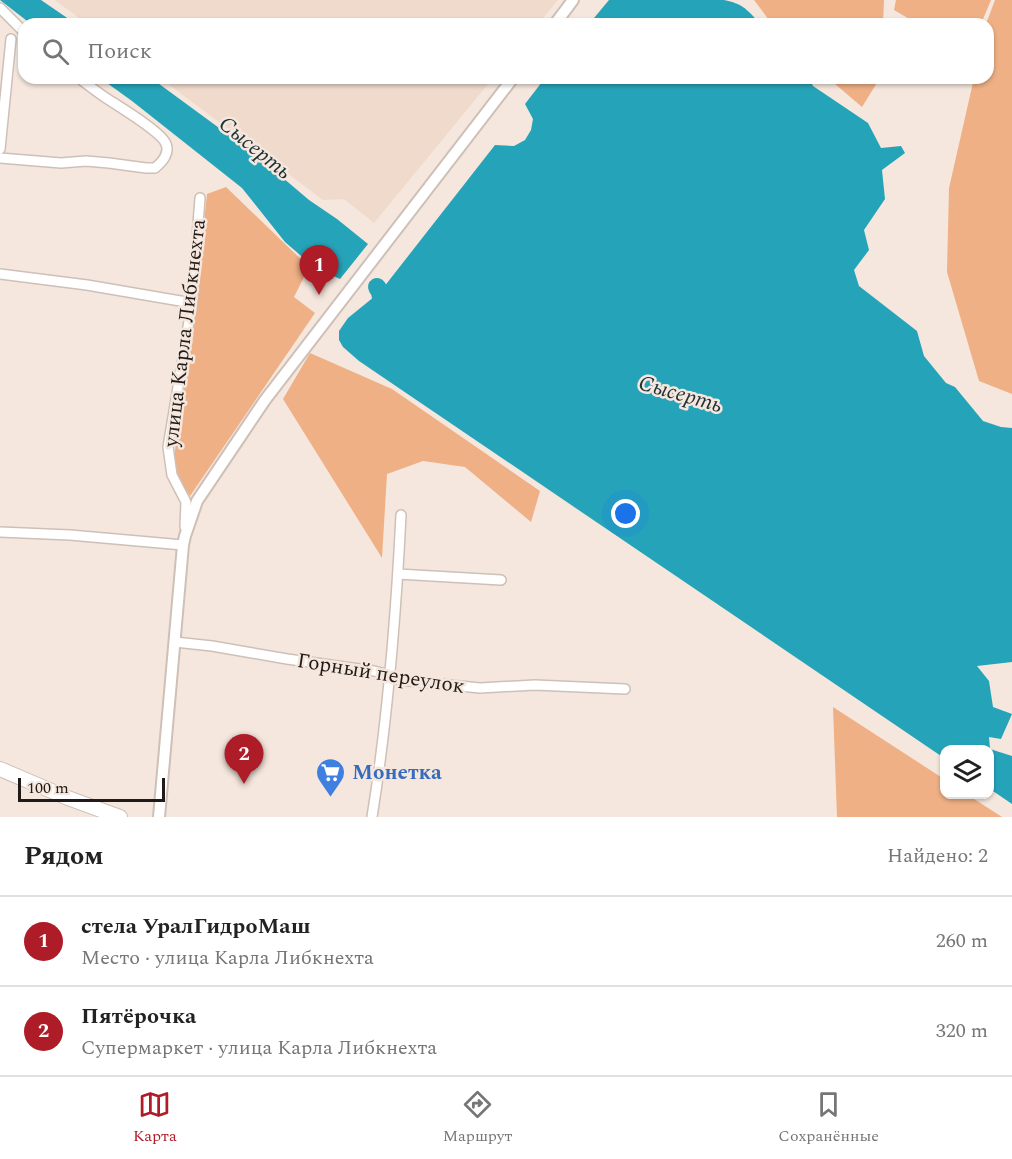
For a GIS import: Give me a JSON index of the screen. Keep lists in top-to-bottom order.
{
  "streets": {
    "street": ["улица Карла Либкнехта", "Горный переулок"]
  },
  "crossings": [
    ["улица Карла Либкнехта", "Горный переулок"]
  ],
  "water": ["Сысерть"],
  "places": {
    "supermarket": ["Монетка"]
  },
  "scale_bar": "100 m",
  "page": {
    "search": "Поиск",
    "pins": ["1", "2"],
    "scale": "100 m",
    "heading": ["Рядом", "Найдено: 2"],
    "list": [
      {
        "mark": "1",
        "name": "стела УралГидроМаш",
        "note": "Место · улица Карла Либкнехта",
        "value": "260 m"
      },
      {
        "mark": "2",
        "name": "Пятёрочка",
        "note": "Супермаркет · улица Карла Либкнехта",
        "value": "320 m"
      }
    ],
    "nav": ["Карта", "Маршрут", "Сохранённые"]
  }
}
